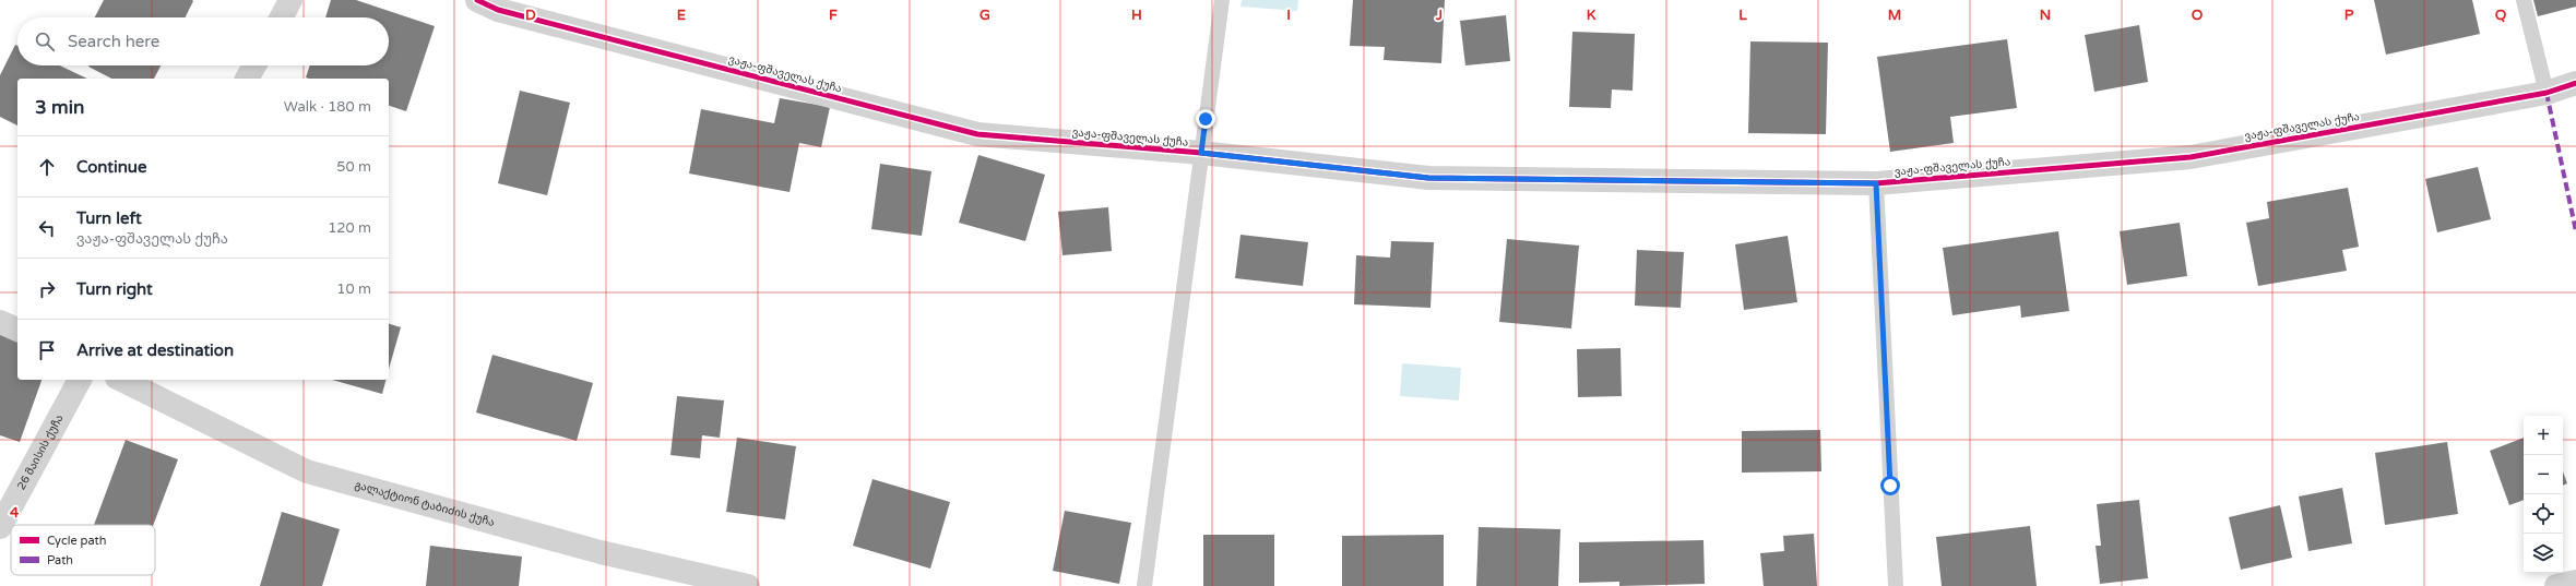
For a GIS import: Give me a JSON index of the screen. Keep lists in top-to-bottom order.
{
  "streets": {
    "street": ["ვაჟა-ფშაველას ქუჩა", "26 მაისის ქუჩა", "გალაქტიონ ტაბიძის ქუჩა"]
  },
  "legend": ["Cycle path", "Path"],
  "page": {
    "search": "Search here",
    "heading": ["3 min", "Walk · 180 m"],
    "list": [
      ["Continue", "50 m"],
      ["Turn left", "ვაჟა-ფშაველას ქუჩა", "120 m"],
      ["Turn right", "10 m"],
      "Arrive at destination"
    ],
    "map_buttons": ["+", "−"]
  },
  "grid": {
    "columns": [
      "D",
      "E",
      "F",
      "G",
      "H",
      "I",
      "J",
      "K",
      "L",
      "M",
      "N",
      "O",
      "P",
      "Q"
    ],
    "rows": ["4"]
  }
}
